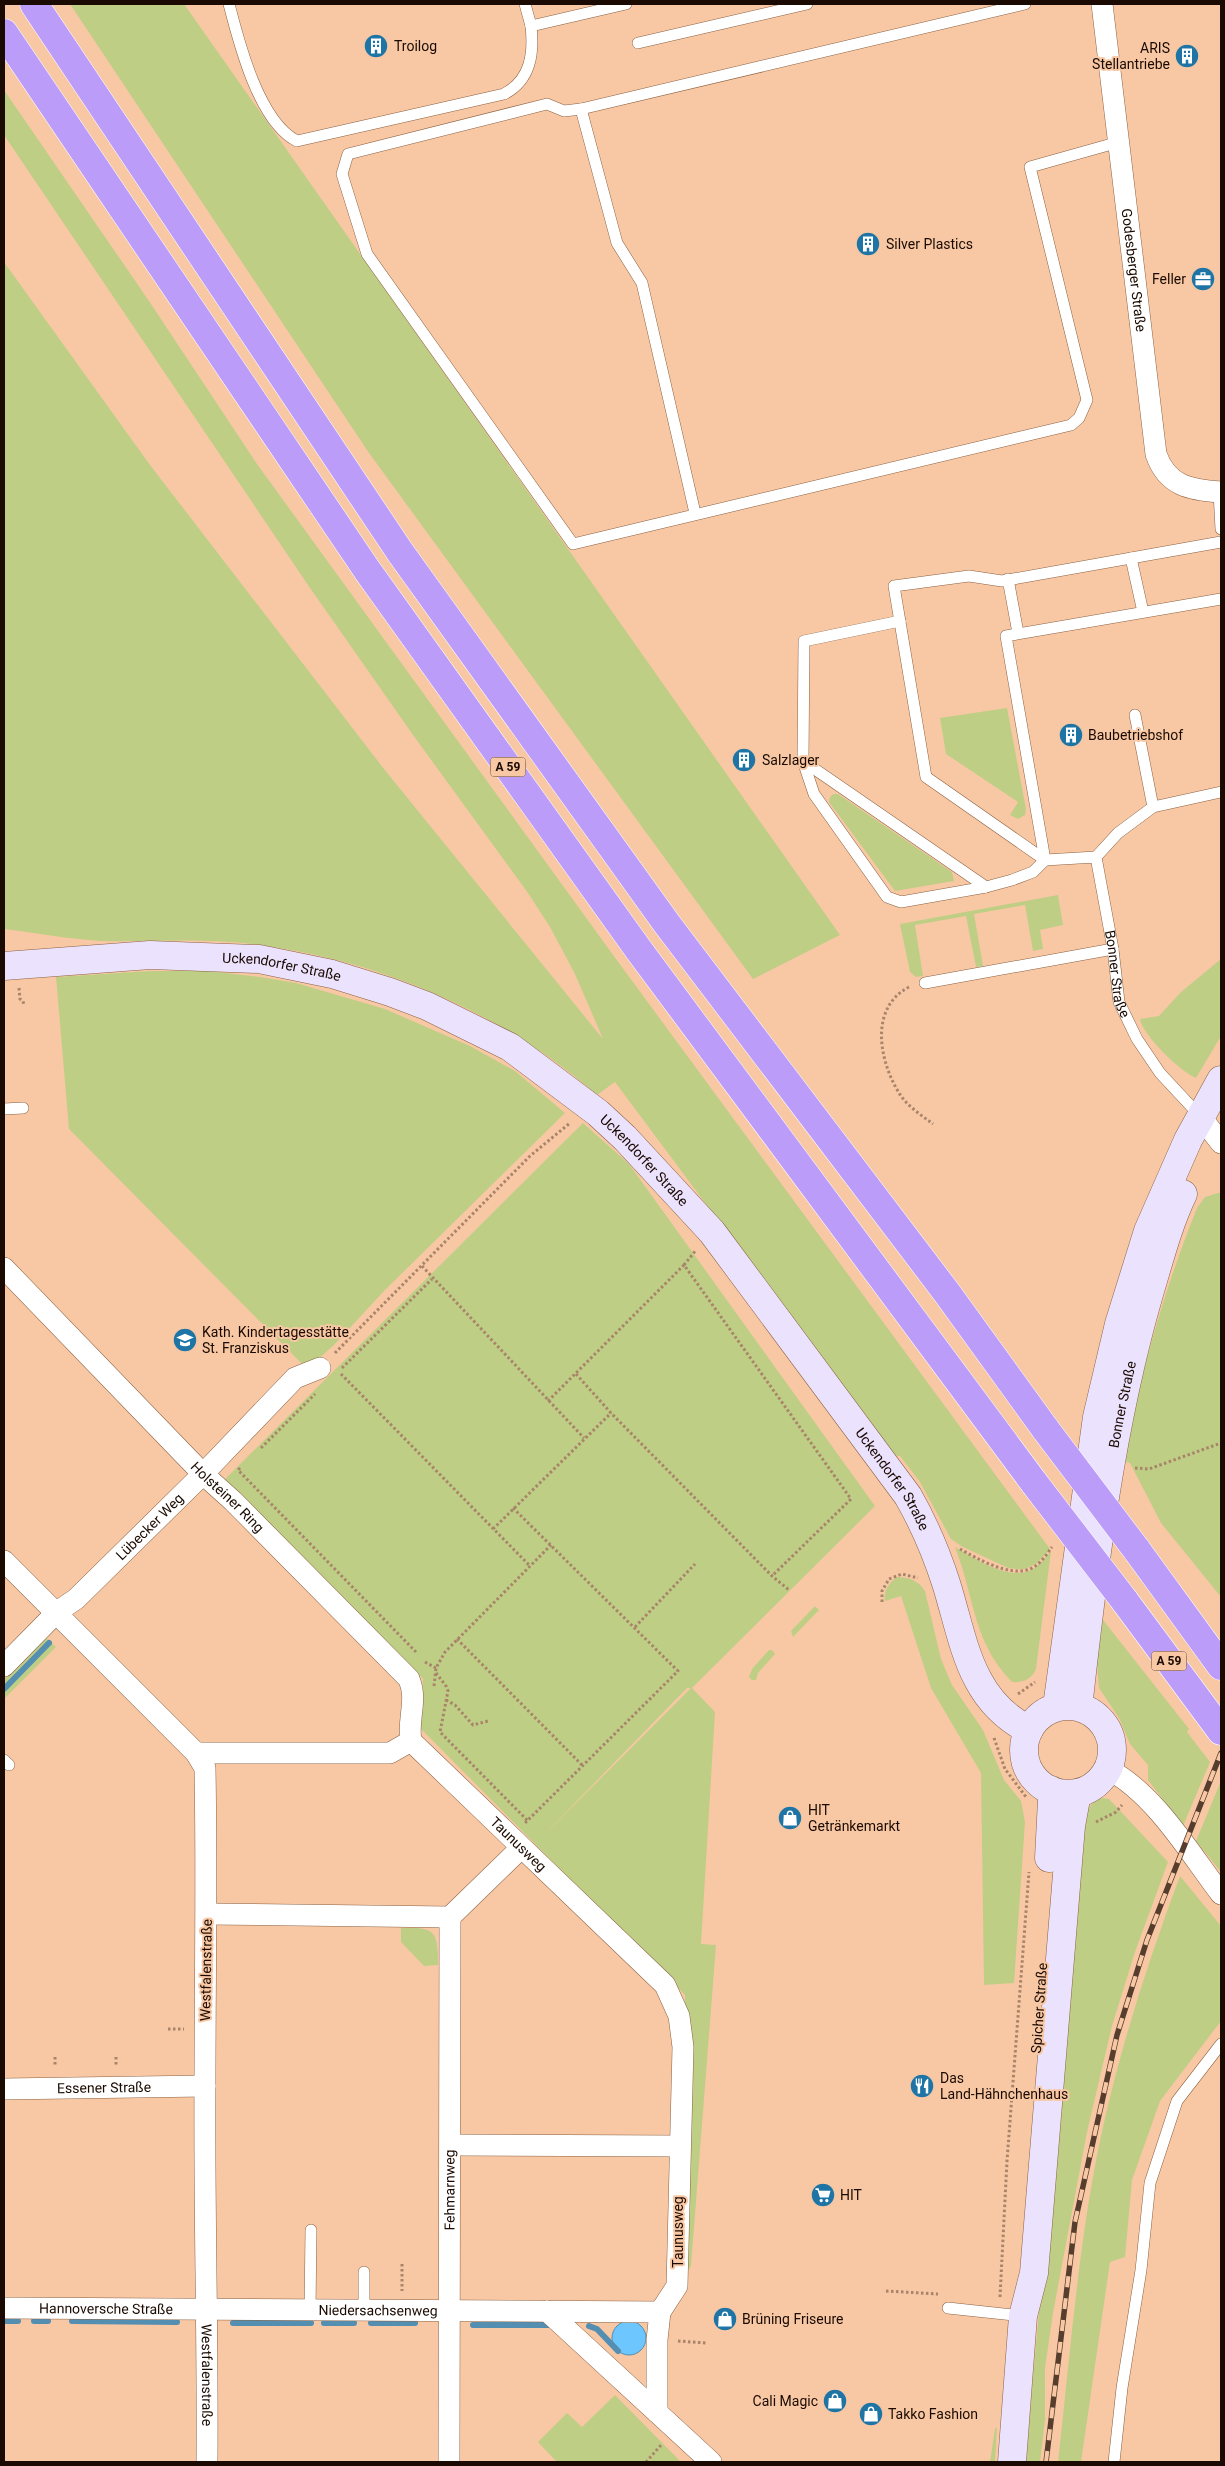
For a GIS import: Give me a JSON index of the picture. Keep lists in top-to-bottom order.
{
  "streets": {
    "highway": ["A 59"],
    "street": [
      "Godesberger Straße",
      "Uckendorfer Straße",
      "Bonner Straße",
      "Holsteiner Ring",
      "Lübecker Weg",
      "Taunusweg",
      "Westfalenstraße",
      "Spicher Straße",
      "Essener Straße",
      "Fehmarnweg",
      "Hannoversche Straße",
      "Niedersachsenweg"
    ]
  },
  "crossings": [
    ["Uckendorfer Straße", "Bonner Straße"],
    ["Uckendorfer Straße", "Spicher Straße"],
    ["Bonner Straße", "Spicher Straße"],
    ["Holsteiner Ring", "Lübecker Weg"],
    ["Holsteiner Ring", "Taunusweg"],
    ["Lübecker Weg", "Westfalenstraße"],
    ["Taunusweg", "Niedersachsenweg"],
    ["Westfalenstraße", "Essener Straße"],
    ["Westfalenstraße", "Hannoversche Straße"],
    ["Westfalenstraße", "Niedersachsenweg"],
    ["Fehmarnweg", "Niedersachsenweg"],
    ["Hannoversche Straße", "Niedersachsenweg"]
  ],
  "places": {
    "building": [
      "Troilog",
      "ARIS Stellantriebe",
      "Silver Plastics",
      "Baubetriebshof",
      "Salzlager"
    ],
    "office": ["Feller"],
    "school or university": ["Kath. Kindertagesstätte St. Franziskus"],
    "shop": [
      "HIT Getränkemarkt",
      "Brüning Friseure",
      "Cali Magic",
      "Takko Fashion"
    ],
    "restaurant": ["Das Land-Hähnchenhaus"],
    "supermarket": ["HIT"]
  }
}
